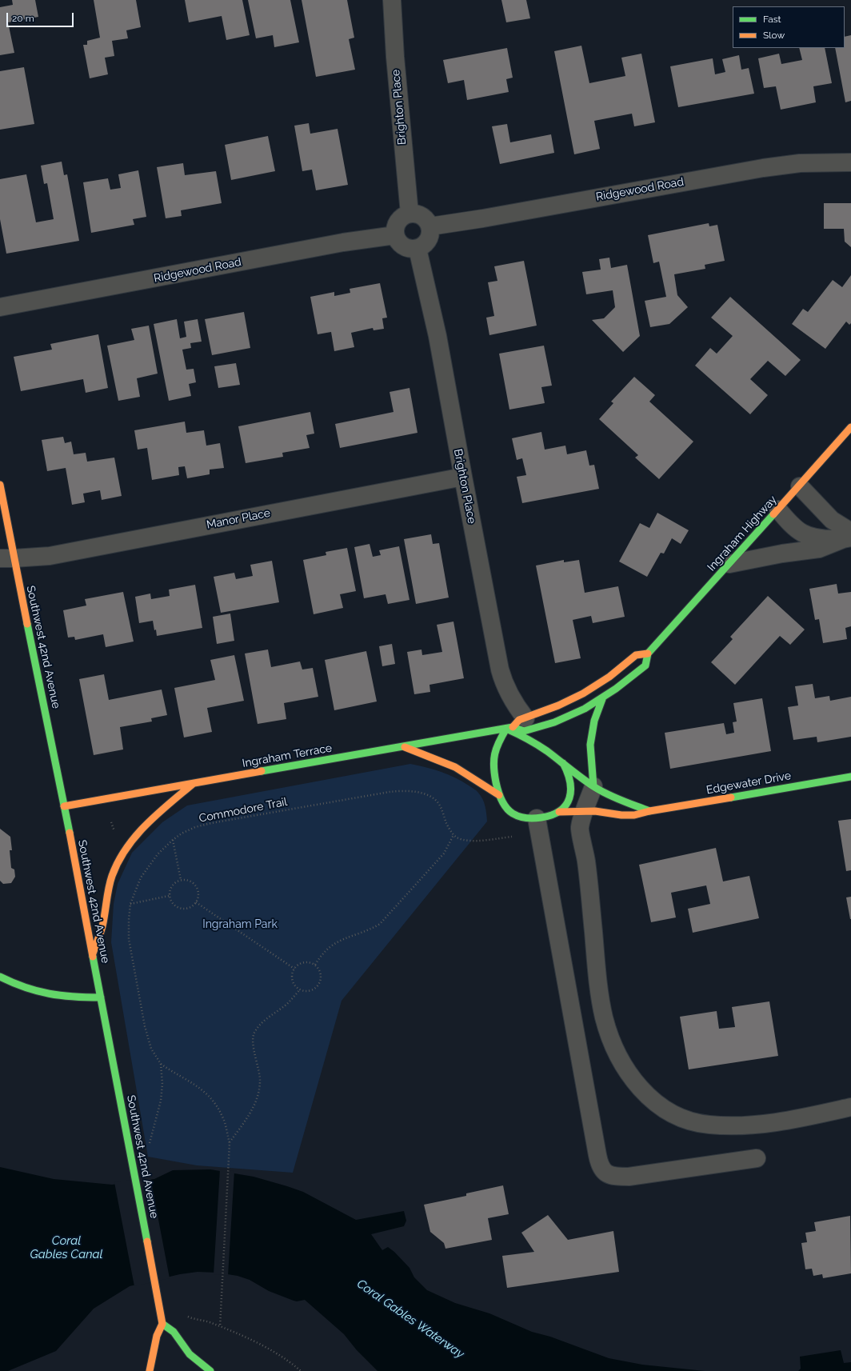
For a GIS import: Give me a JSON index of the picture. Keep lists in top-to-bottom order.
{
  "streets": {
    "main road": [
      "Ingraham Highway",
      "Southwest 42nd Avenue",
      "Ingraham Terrace",
      "Edgewater Drive"
    ],
    "street": ["Brighton Place", "Ridgewood Road", "Manor Place"],
    "path": ["Commodore Trail"]
  },
  "crossings": [
    ["Brighton Place", "Ridgewood Road"],
    ["Brighton Place", "Manor Place"],
    ["Brighton Place", "Ingraham Highway"],
    ["Brighton Place", "Ingraham Terrace"],
    ["Brighton Place", "Edgewater Drive"],
    ["Manor Place", "Southwest 42nd Avenue"],
    ["Ingraham Highway", "Ingraham Terrace"],
    ["Ingraham Highway", "Edgewater Drive"],
    ["Southwest 42nd Avenue", "Ingraham Terrace"],
    ["Ingraham Terrace", "Edgewater Drive"]
  ],
  "water": ["Coral Gables Canal", "Coral Gables Waterway"],
  "parks": ["Ingraham Park"],
  "legend": ["Fast", "Slow"],
  "scale_bar": "20 m"
}
